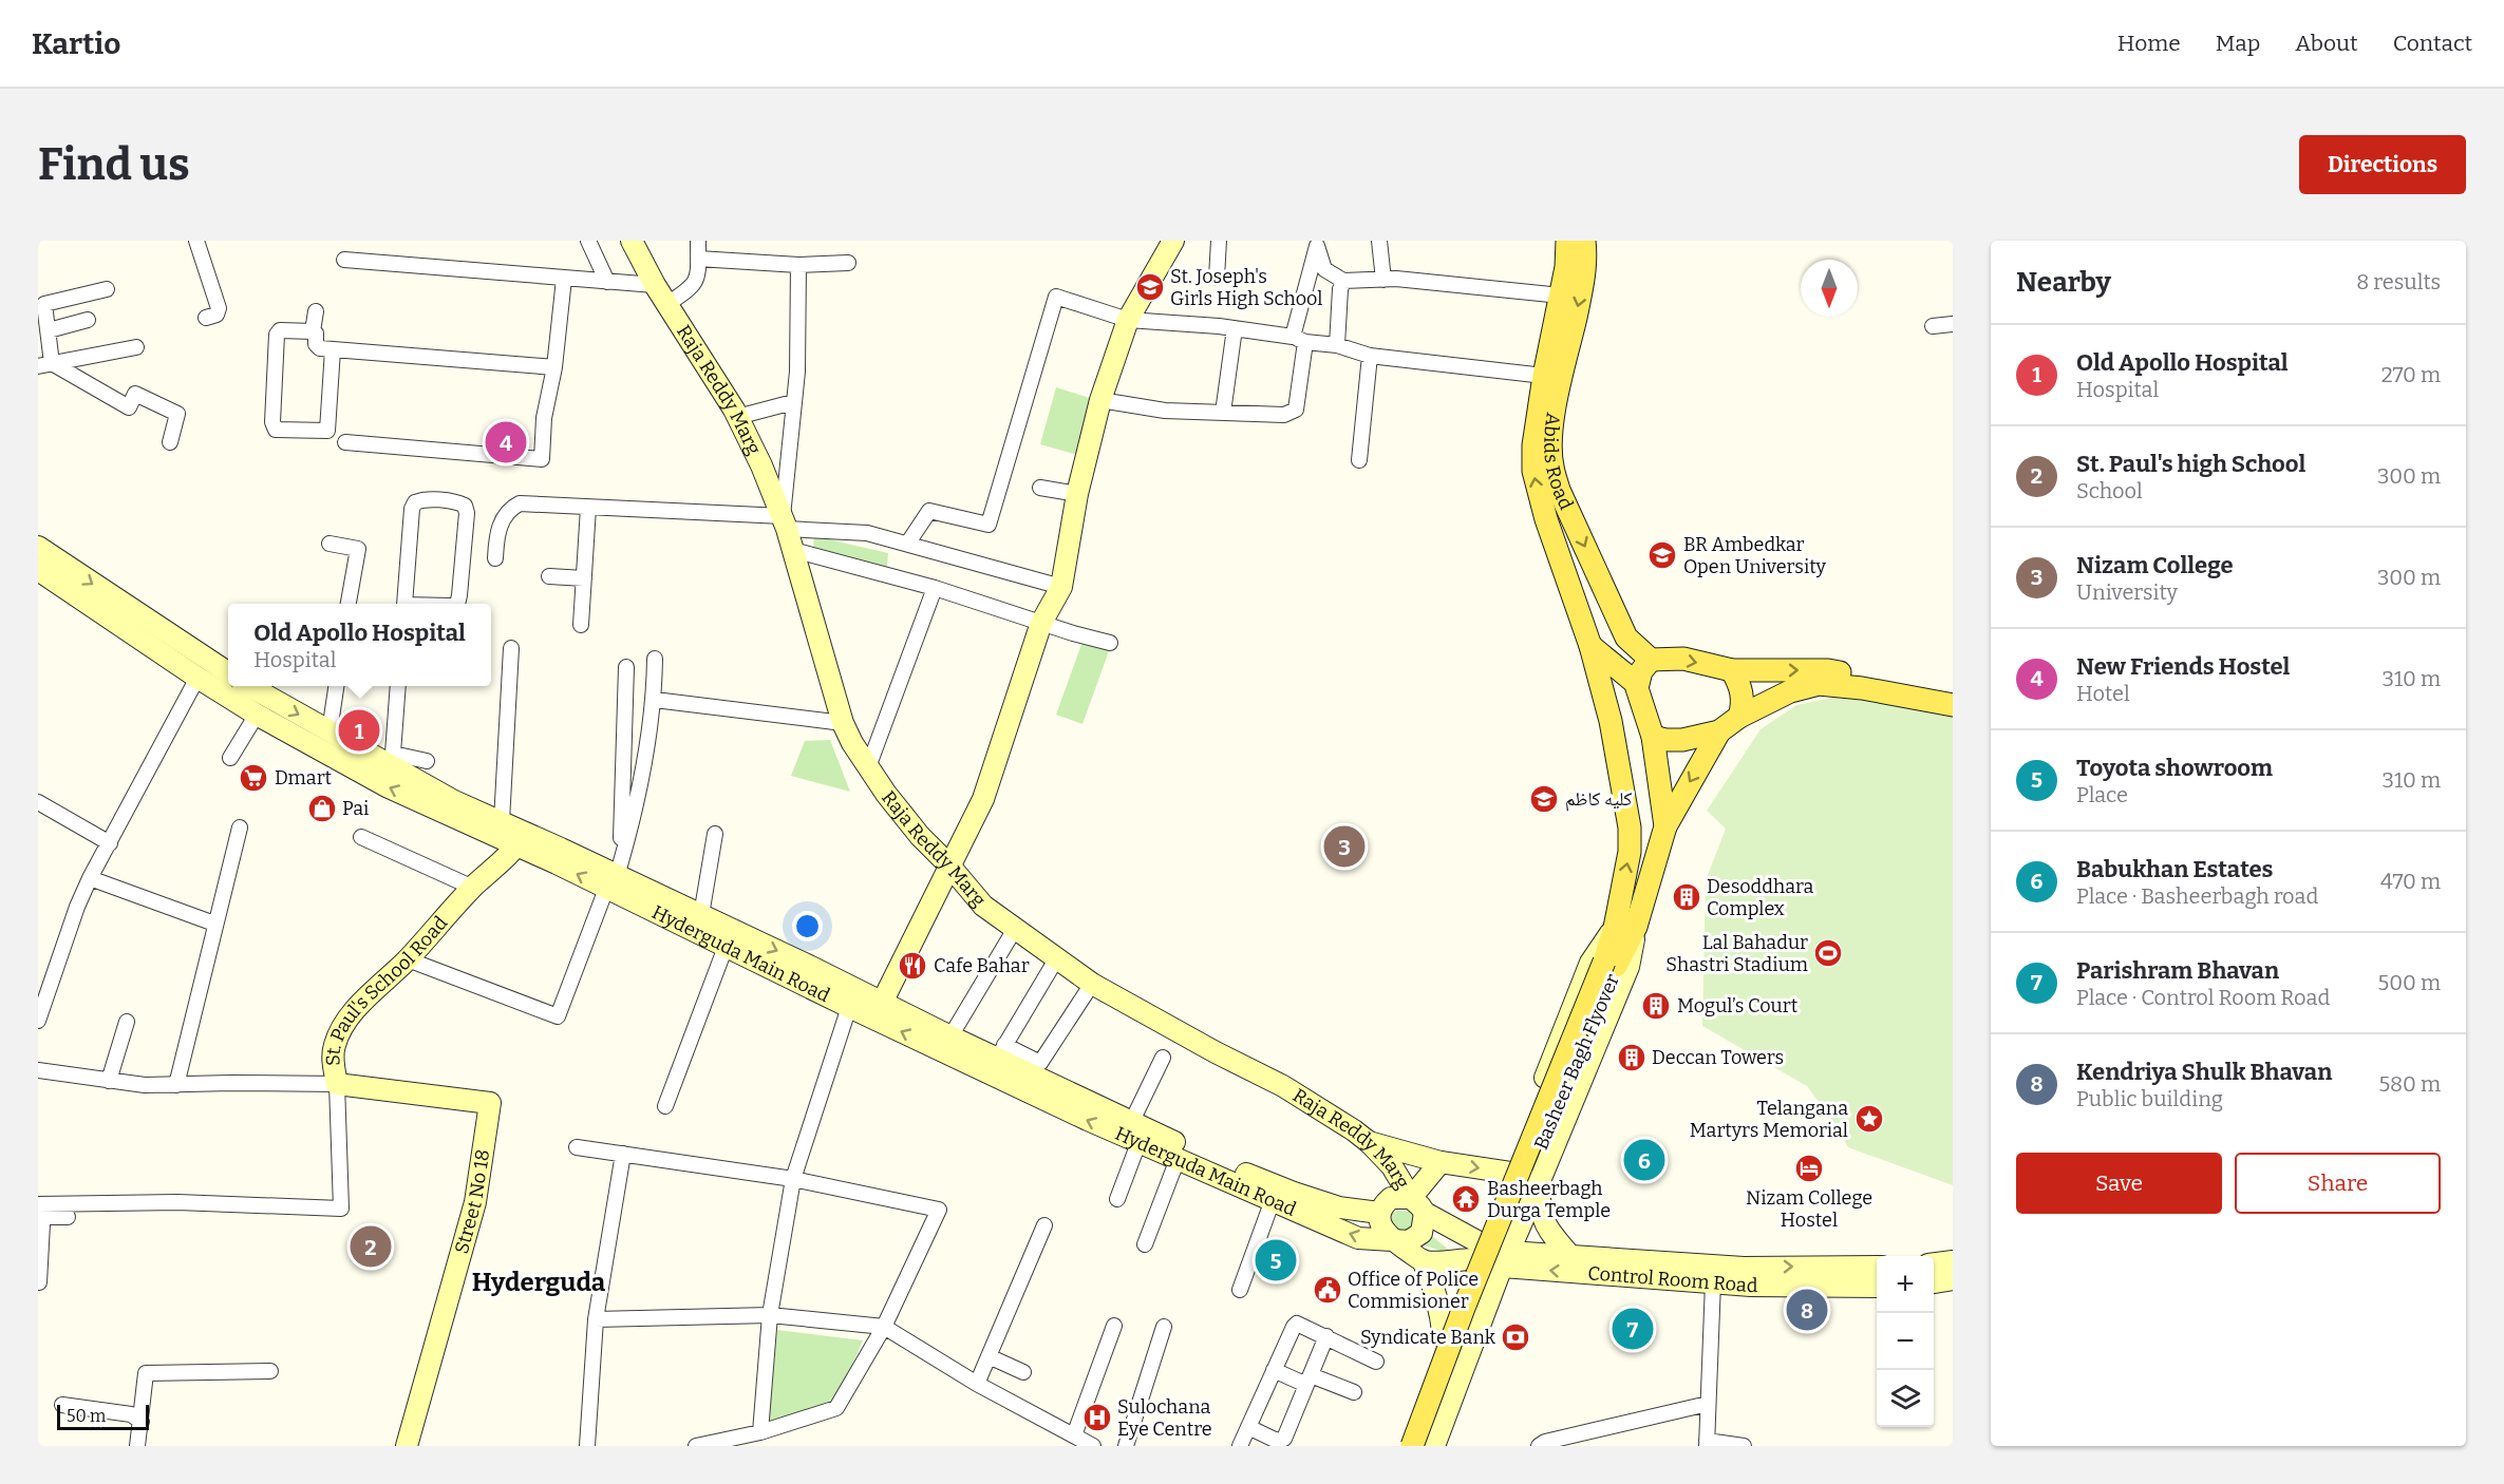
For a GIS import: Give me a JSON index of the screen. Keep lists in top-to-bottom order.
{
  "streets": {
    "main road": [
      "Raja Reddy Marg",
      "Abids Road",
      "Hyderguda Main Road",
      "St. Paul's School Road",
      "Basheer Bagh Flyover",
      "Street No 18",
      "Control Room Road"
    ]
  },
  "crossings": [
    ["Raja Reddy Marg", "Hyderguda Main Road"],
    ["Hyderguda Main Road", "St. Paul's School Road"],
    ["St. Paul's School Road", "Street No 18"]
  ],
  "districts": ["Hyderguda"],
  "places": {
    "school or university": ["St. Joseph's Girls High School", "BR Ambedkar Open University", "كليه كاظم"],
    "supermarket": ["Dmart"],
    "shop": ["Pai"],
    "building": ["Desoddhara Complex", "Mogul’s Court", "Deccan Towers"],
    "sports": ["Lal Bahadur Shastri Stadium"],
    "restaurant": ["Cafe Bahar"],
    "place": ["Telangana Martyrs Memorial"],
    "hotel": ["Nizam College Hostel"],
    "temple": ["Basheerbagh Durga Temple"],
    "public building": ["Office of Police Commisioner"],
    "bank": ["Syndicate Bank"],
    "hospital": ["Sulochana Eye Centre"]
  },
  "scale_bar": "50 m",
  "north": "bottom",
  "page": {
    "header": "Kartio",
    "nav": [
      "Home",
      "Map",
      "About",
      "Contact"
    ],
    "buttons": [
      "Directions",
      ["Save", "Share"]
    ],
    "title": "Find us",
    "heading": ["Nearby", "8 results"],
    "list": [
      {
        "mark": "1",
        "name": "Old Apollo Hospital",
        "note": "Hospital",
        "value": "270 m"
      },
      {
        "mark": "2",
        "name": "St. Paul's high School",
        "note": "School",
        "value": "300 m"
      },
      {
        "mark": "3",
        "name": "Nizam College",
        "note": "University",
        "value": "300 m"
      },
      {
        "mark": "4",
        "name": "New Friends Hostel",
        "note": "Hotel",
        "value": "310 m"
      },
      {
        "mark": "5",
        "name": "Toyota showroom",
        "note": "Place",
        "value": "310 m"
      },
      {
        "mark": "6",
        "name": "Babukhan Estates",
        "note": "Place · Basheerbagh road",
        "value": "470 m"
      },
      {
        "mark": "7",
        "name": "Parishram Bhavan",
        "note": "Place · Control Room Road",
        "value": "500 m"
      },
      {
        "mark": "8",
        "name": "Kendriya Shulk Bhavan",
        "note": "Public building",
        "value": "580 m"
      }
    ],
    "pins": [
      "4",
      "1",
      "3",
      "6",
      "2",
      "5",
      "8",
      "7"
    ],
    "popup": ["Old Apollo Hospital", "Hospital"],
    "map_buttons": ["+", "−"],
    "scale": "50 m"
  }
}
